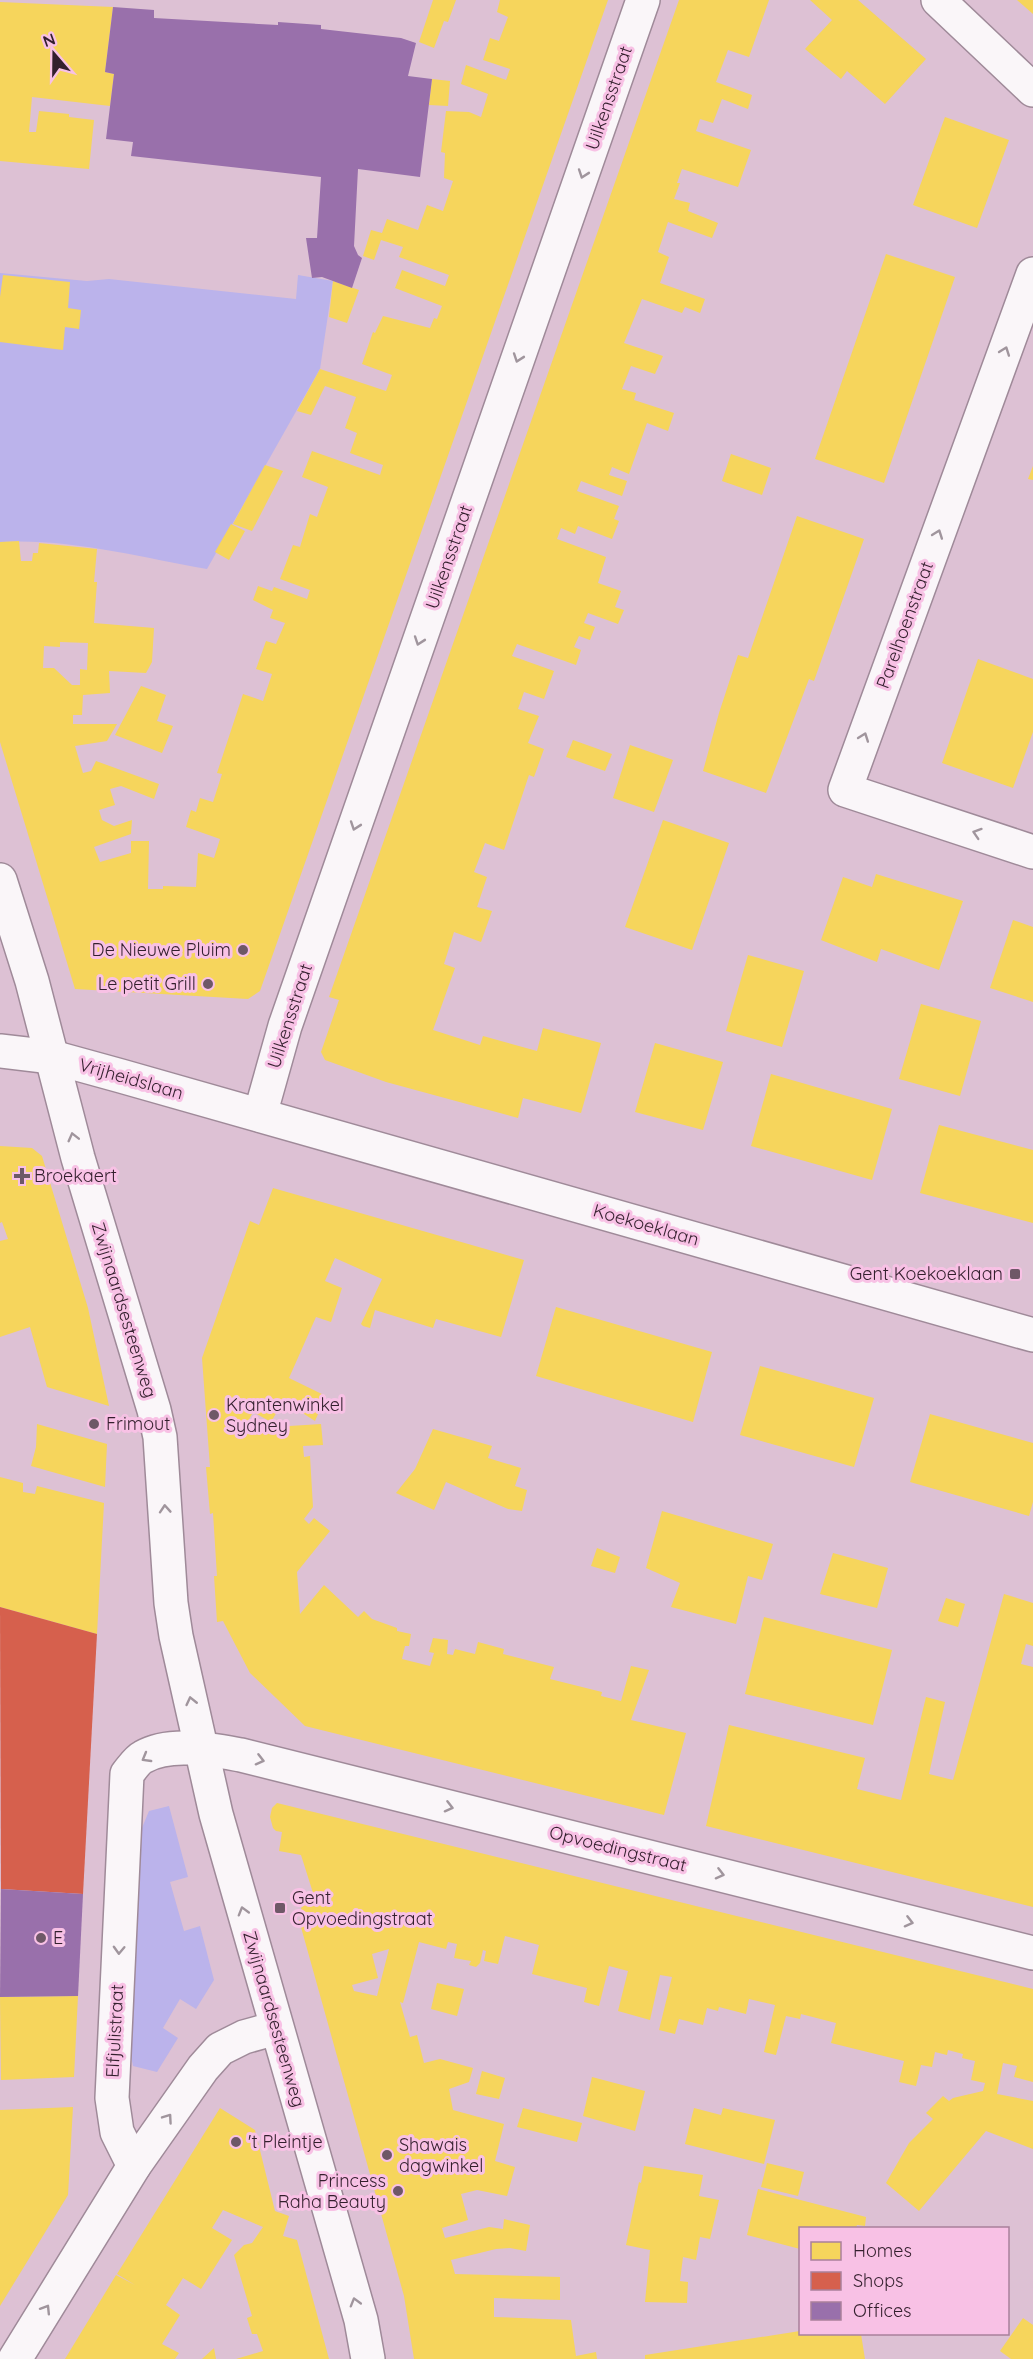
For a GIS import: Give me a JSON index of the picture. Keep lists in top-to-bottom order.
{
  "streets": {
    "street": [
      "Uilkensstraat",
      "Parelhoenstraat",
      "Vrijheidslaan",
      "Koekoeklaan",
      "Zwijnaardsesteenweg",
      "Opvoedingstraat",
      "Elfjulistraat"
    ]
  },
  "crossings": [
    ["Uilkensstraat", "Vrijheidslaan"],
    ["Uilkensstraat", "Koekoeklaan"],
    ["Vrijheidslaan", "Koekoeklaan"],
    ["Vrijheidslaan", "Zwijnaardsesteenweg"],
    ["Zwijnaardsesteenweg", "Opvoedingstraat"],
    ["Zwijnaardsesteenweg", "Elfjulistraat"],
    ["Opvoedingstraat", "Elfjulistraat"]
  ],
  "one_way": [
    "Uilkensstraat",
    "Zwijnaardsesteenweg",
    "Opvoedingstraat",
    "Elfjulistraat"
  ],
  "places": {
    "other": [
      "De Nieuwe Pluim",
      "Le petit Grill",
      "Krantenwinkel Sydney",
      "Frimout",
      "E",
      "'t Pleintje",
      "Shawais dagwinkel",
      "Princess Raha Beauty"
    ],
    "health": ["Broekaert"],
    "transit": ["Gent Koekoeklaan", "Gent Opvoedingstraat"]
  },
  "legend": ["Homes", "Shops", "Offices"],
  "north": "top"
}
